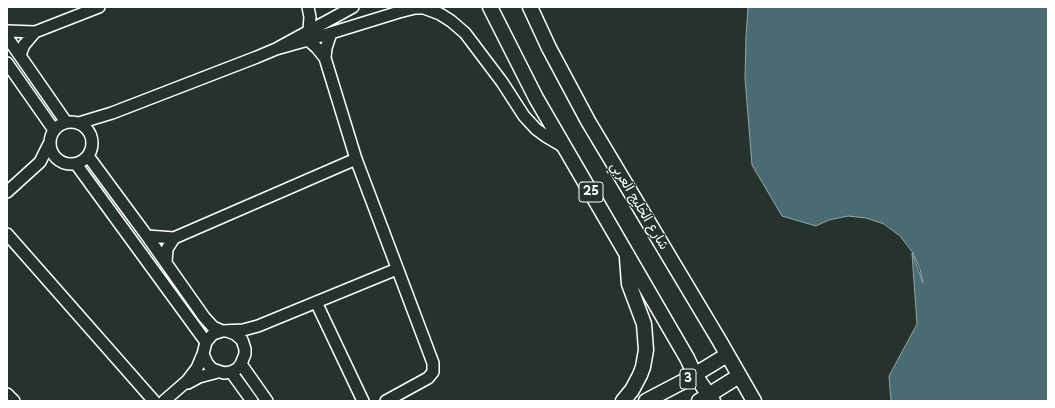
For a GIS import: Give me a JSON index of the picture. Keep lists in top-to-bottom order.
{
  "streets": {
    "main road": ["25", "شارع الخليج العربي", "3"]
  },
  "crossings": [
    ["25", "3"],
    ["شارع الخليج العربي", "3"]
  ]
}
